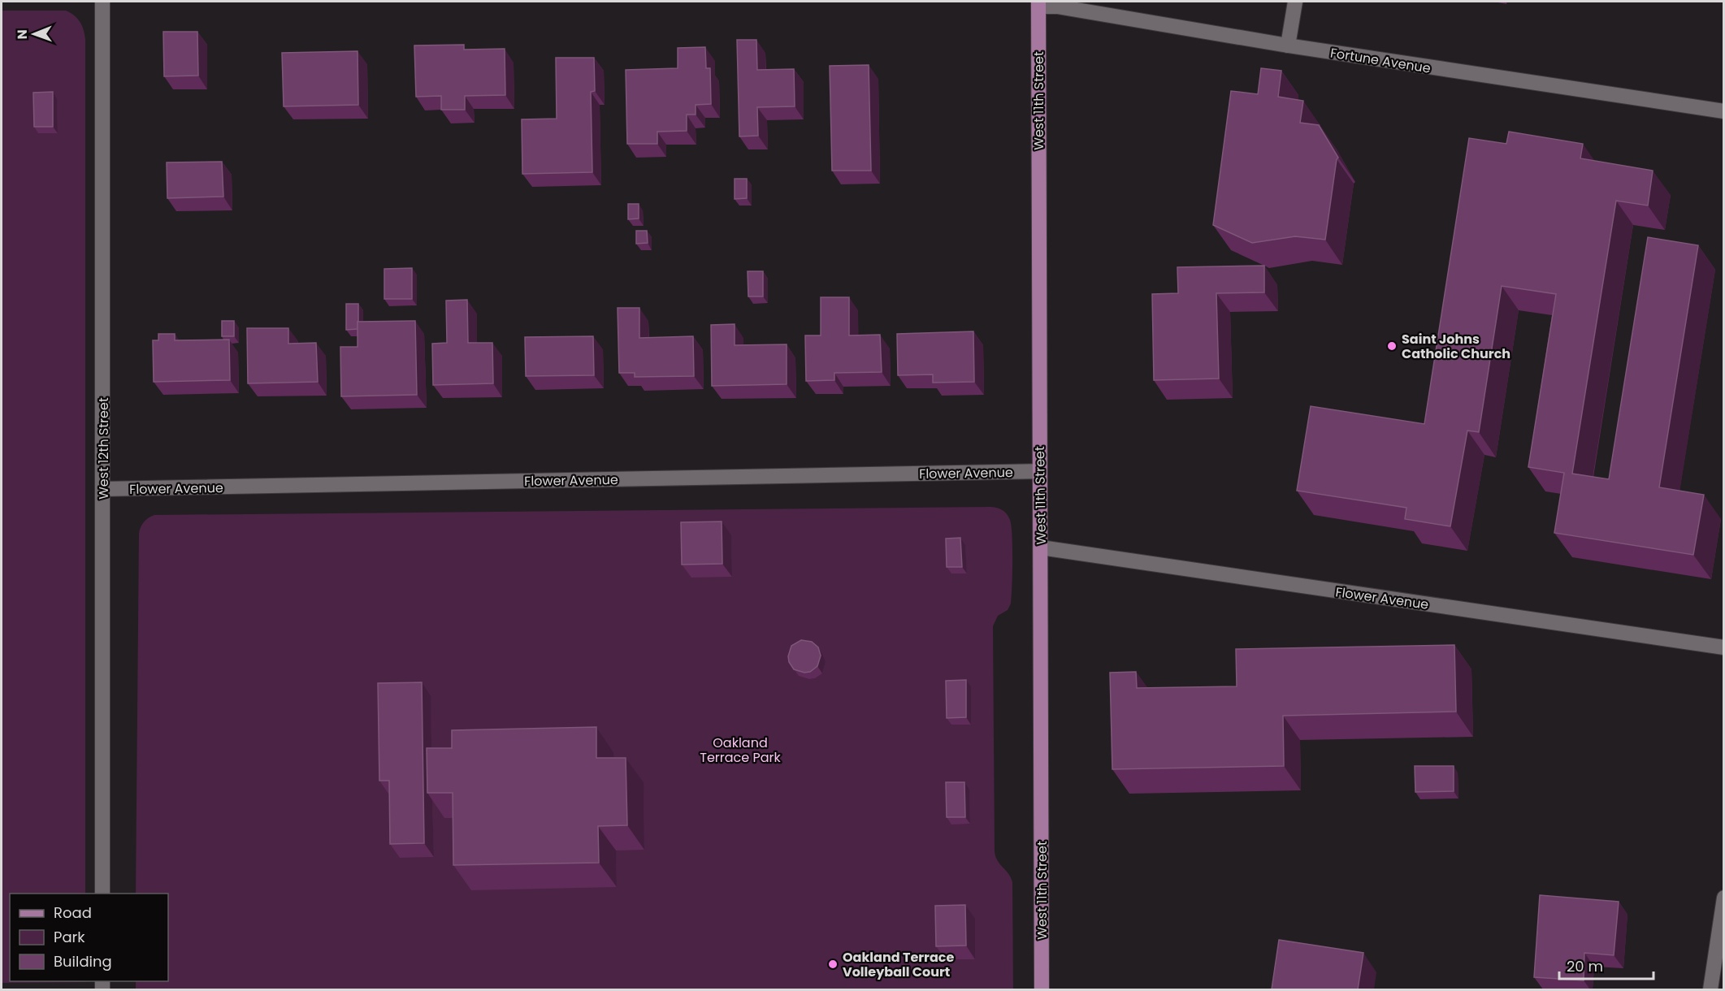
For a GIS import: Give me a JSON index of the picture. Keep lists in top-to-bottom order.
{
  "streets": {
    "main road": ["West 11th Street"],
    "street": ["Fortune Avenue", "West 12th Street", "Flower Avenue"]
  },
  "crossings": [
    ["Fortune Avenue", "West 11th Street"],
    ["West 11th Street", "Flower Avenue"],
    ["West 12th Street", "Flower Avenue"]
  ],
  "parks": ["Oakland Terrace Park"],
  "places": ["Saint Johns Catholic Church", "Oakland Terrace Volleyball Court"],
  "legend": ["Road", "Park", "Building"],
  "scale_bar": "20 m",
  "north": "left"
}
